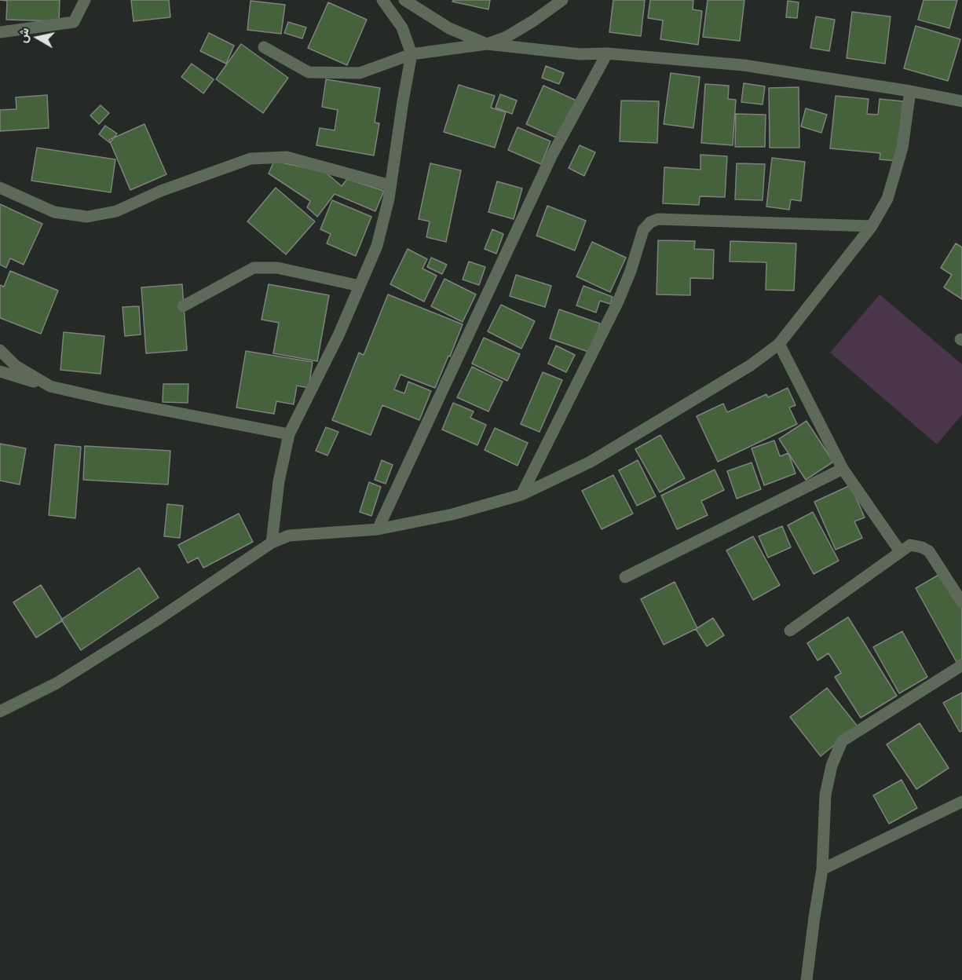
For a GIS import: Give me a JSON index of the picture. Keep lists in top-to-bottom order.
{
  "north": "left"
}
